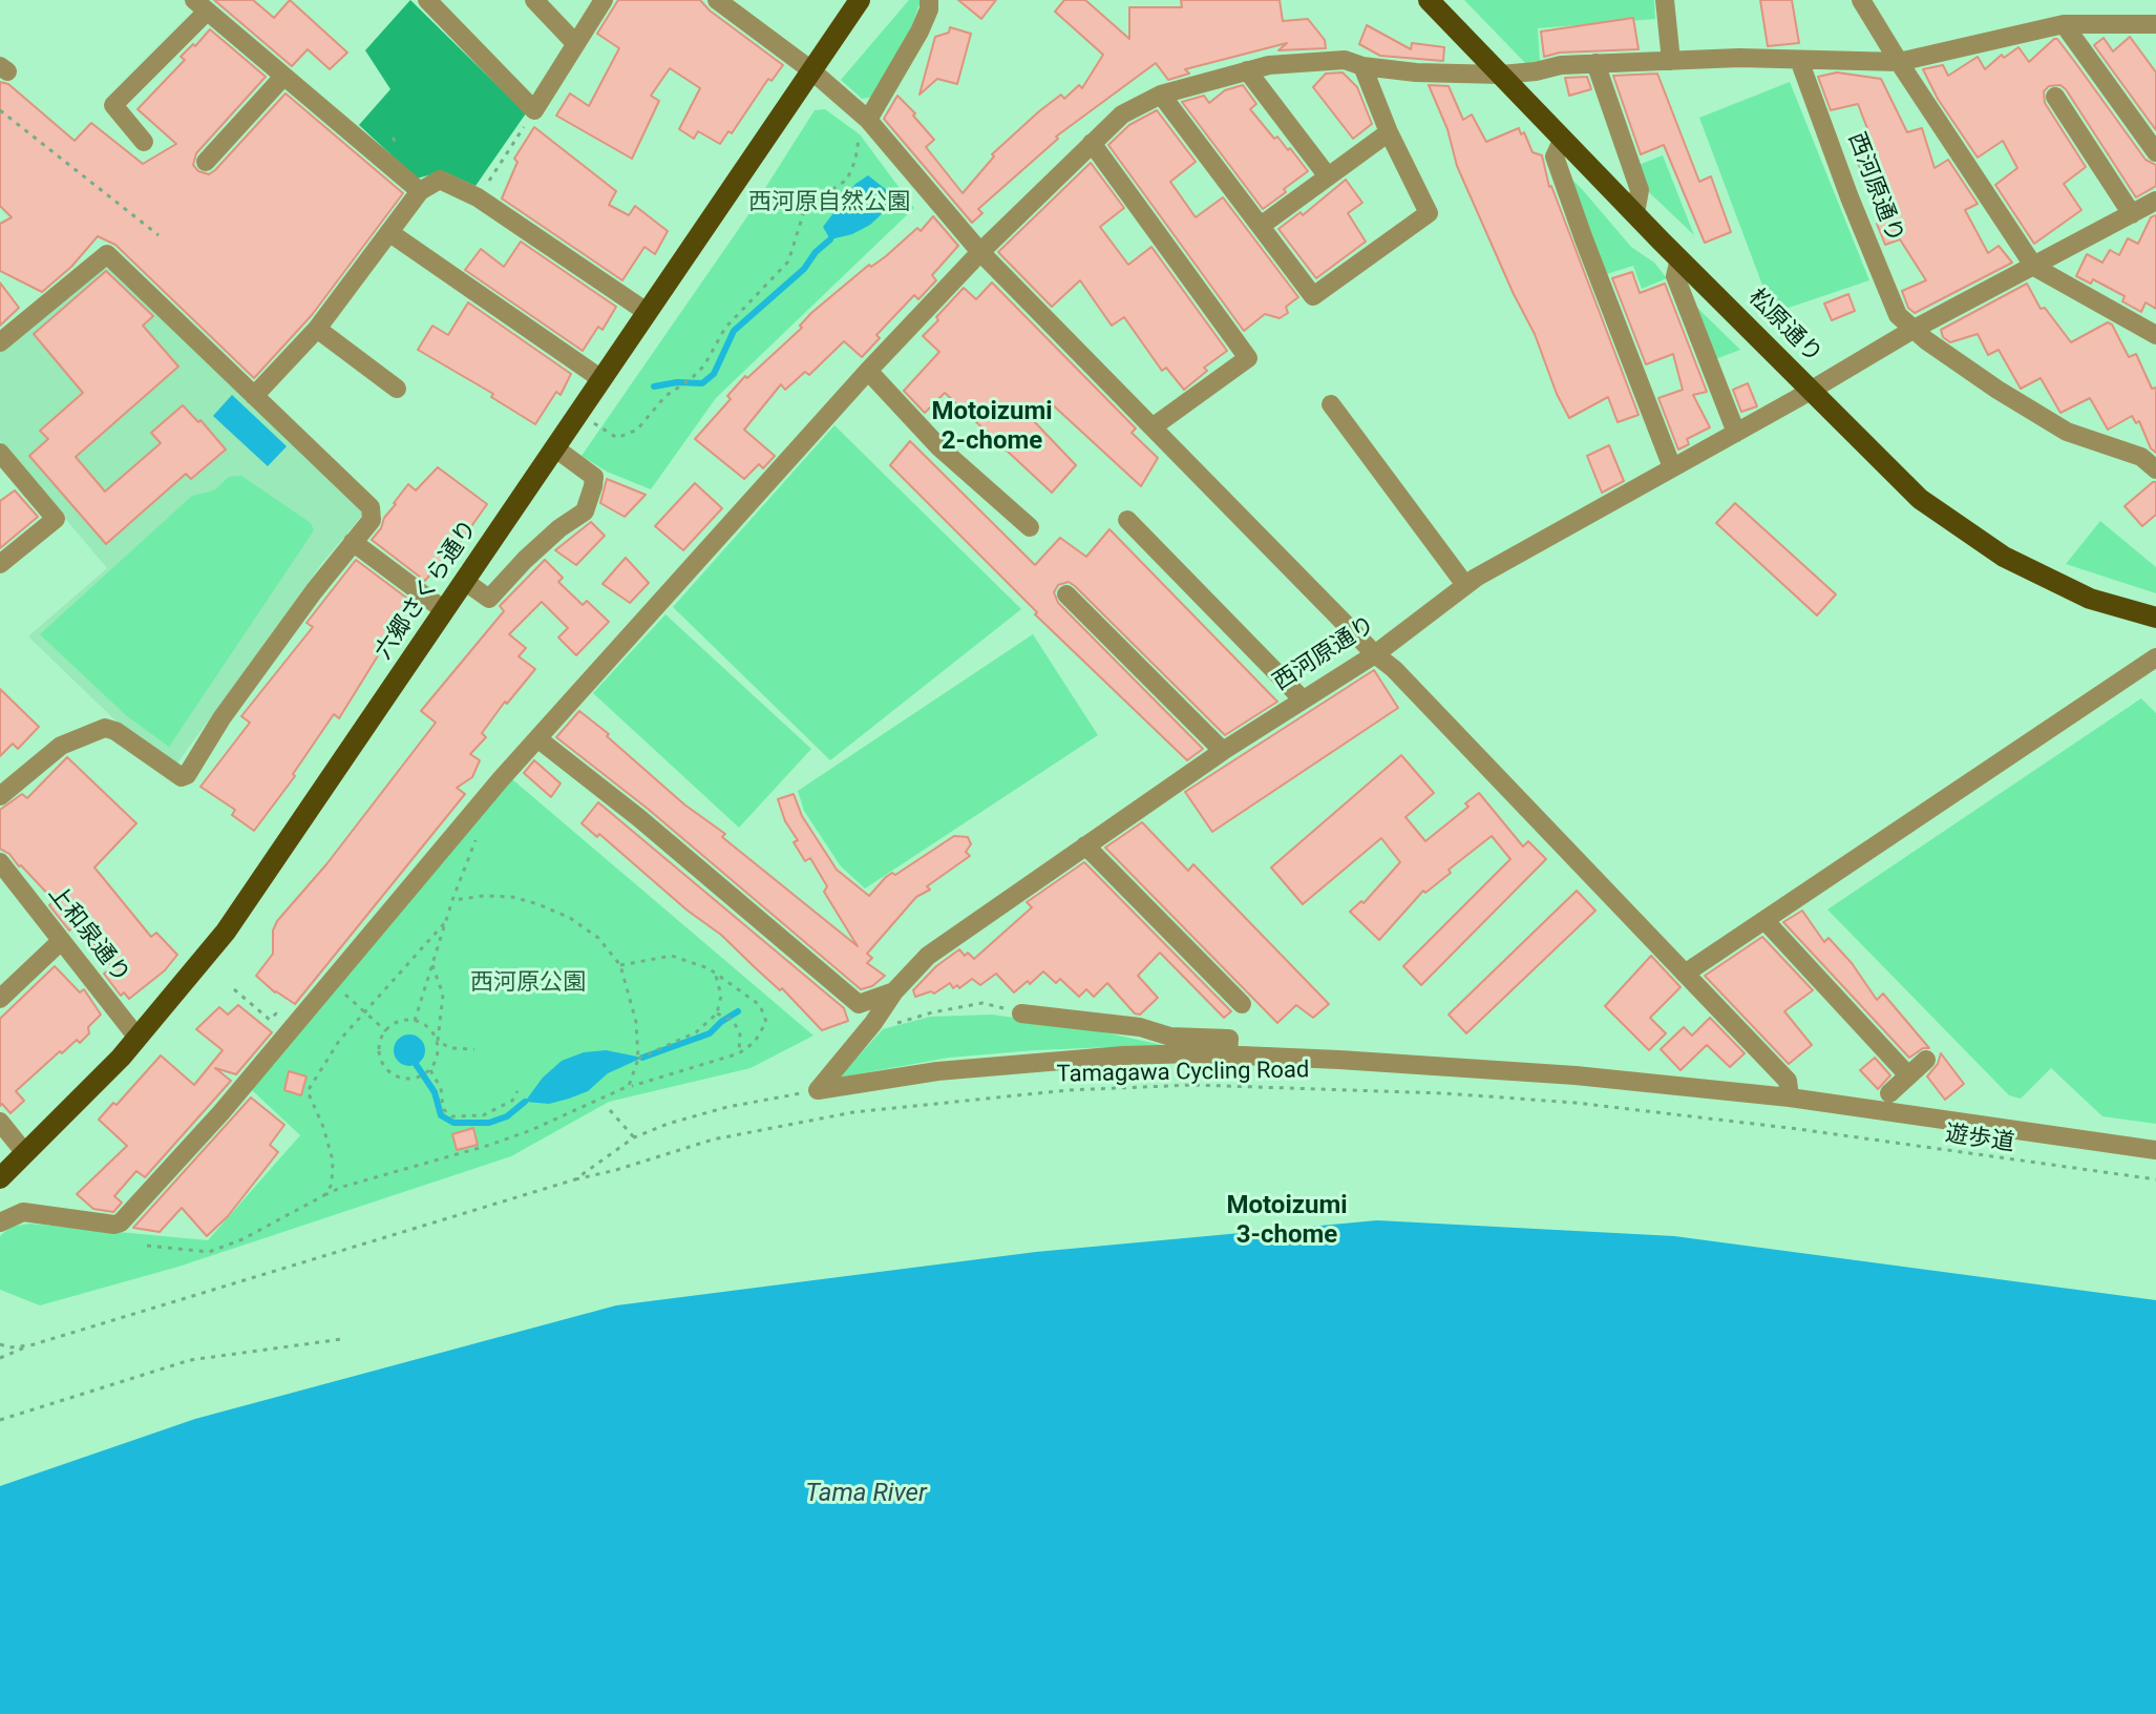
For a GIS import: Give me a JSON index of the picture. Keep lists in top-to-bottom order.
{
  "streets": {
    "main road": ["松原通り", "六郷さくら通り"],
    "street": ["西河原通り", "上和泉通り"],
    "path": ["Tamagawa Cycling Road"]
  },
  "crossings": [
    ["西河原通り", "松原通り"],
    ["六郷さくら通り", "上和泉通り"]
  ],
  "districts": ["Motoizumi 2-chome", "Motoizumi 3-chome"],
  "water": ["Tama River"],
  "parks": ["西河原自然公園", "西河原公園"]
}
